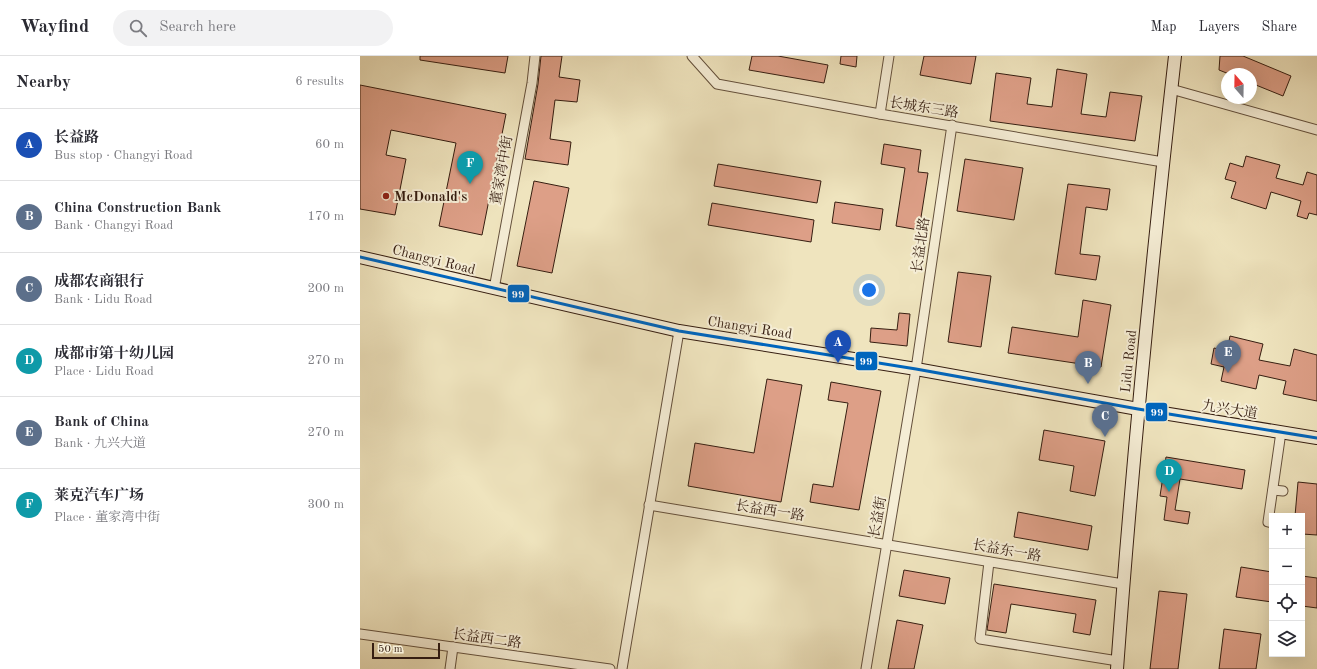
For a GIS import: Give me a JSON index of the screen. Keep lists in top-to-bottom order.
{
  "streets": {
    "main road": ["Changyi Road", "Lidu Road", "九兴大道"],
    "street": [
      "长城东三路",
      "董家湾中街",
      "长益北路",
      "长益西一路",
      "长益街",
      "长益东一路",
      "长益西二路"
    ]
  },
  "crossings": [
    ["长城东三路", "长益北路"],
    ["长城东三路", "Lidu Road"],
    ["董家湾中街", "Changyi Road"],
    ["长益北路", "Changyi Road"],
    ["长益北路", "长益街"],
    ["Changyi Road", "Lidu Road"],
    ["Changyi Road", "九兴大道"],
    ["Changyi Road", "长益街"],
    ["Lidu Road", "九兴大道"],
    ["Lidu Road", "长益东一路"],
    ["长益西一路", "长益街"],
    ["长益西一路", "长益东一路"],
    ["长益街", "长益东一路"]
  ],
  "places": ["McDonald's"],
  "lines": ["transit line 99"],
  "scale_bar": "50 m",
  "north": "top",
  "page": {
    "header": "Wayfind",
    "search": "Search here",
    "nav": ["Map", "Layers", "Share"],
    "heading": ["Nearby", "6 results"],
    "list": [
      {
        "mark": "A",
        "name": "长益路",
        "note": "Bus stop · Changyi Road",
        "value": "60 m"
      },
      {
        "mark": "B",
        "name": "China Construction Bank",
        "note": "Bank · Changyi Road",
        "value": "170 m"
      },
      {
        "mark": "C",
        "name": "成都农商银行",
        "note": "Bank · Lidu Road",
        "value": "200 m"
      },
      {
        "mark": "D",
        "name": "成都市第十幼儿园",
        "note": "Place · Lidu Road",
        "value": "270 m"
      },
      {
        "mark": "E",
        "name": "Bank of China",
        "note": "Bank · 九兴大道",
        "value": "270 m"
      },
      {
        "mark": "F",
        "name": "莱克汽车广场",
        "note": "Place · 董家湾中街",
        "value": "300 m"
      }
    ],
    "pins": [
      "F",
      "A",
      "E",
      "B",
      "C",
      "D"
    ],
    "map_buttons": ["+", "−"],
    "scale": "50 m"
  }
}
